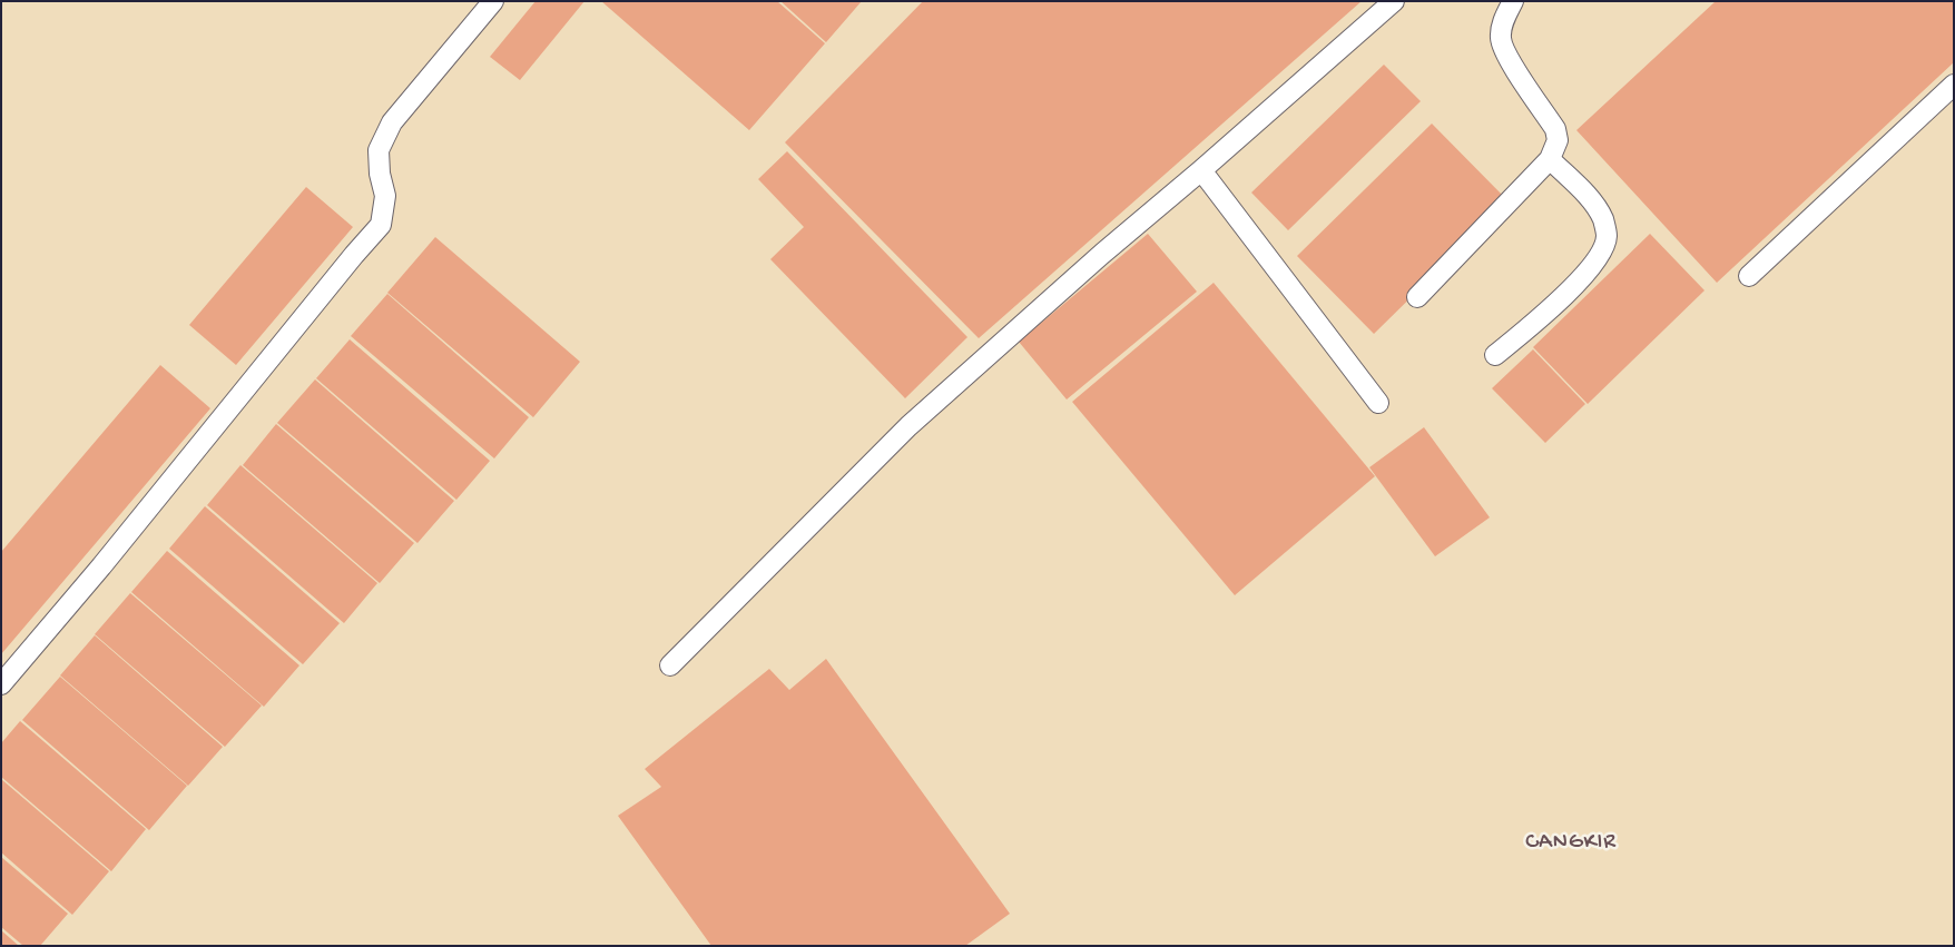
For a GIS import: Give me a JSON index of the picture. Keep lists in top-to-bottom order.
{
  "districts": ["CANGKIR"]
}
